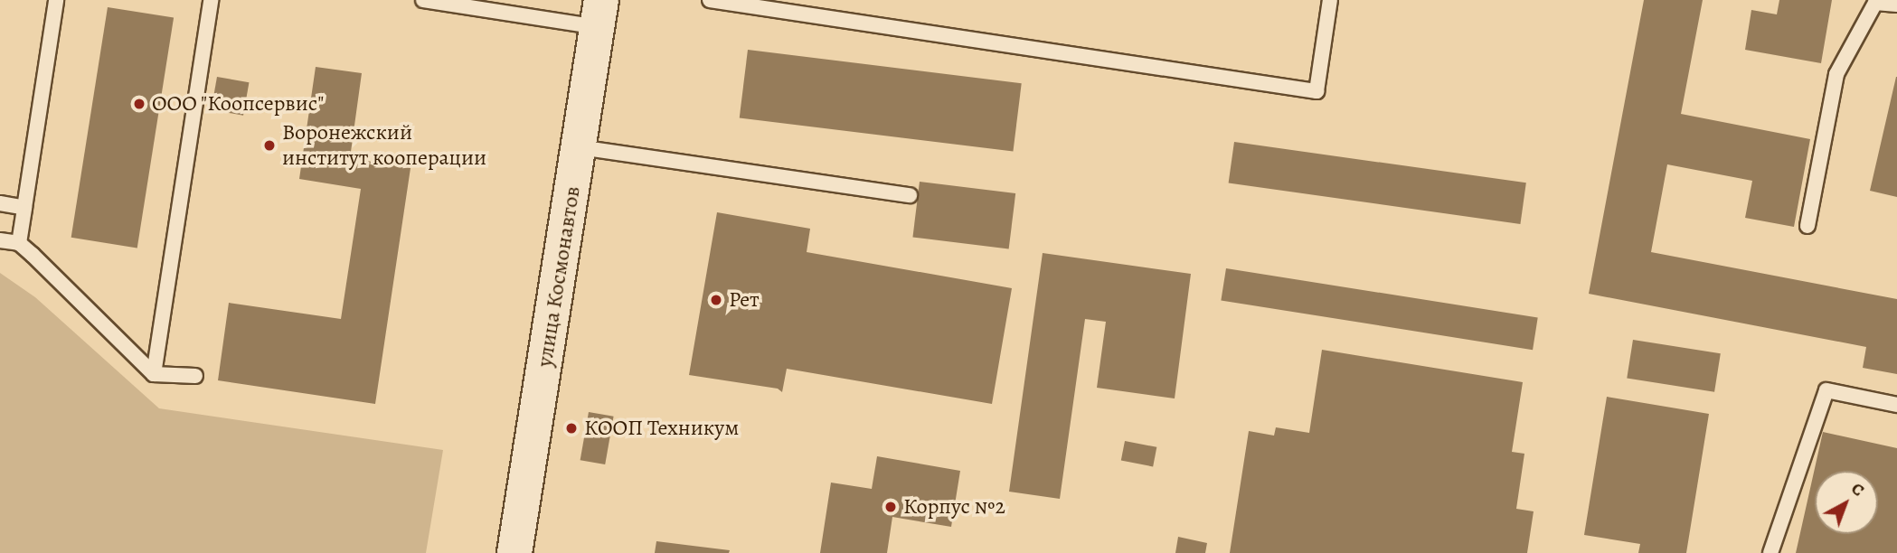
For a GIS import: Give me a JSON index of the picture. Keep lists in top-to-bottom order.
{
  "streets": {
    "main road": ["улица Космонавтов"]
  },
  "places": [
    "ООО \"Коопсервис\"",
    "Воронежский институт кооперации",
    "Рет",
    "КООП Техникум",
    "Корпус №2"
  ],
  "north": "top right"
}
